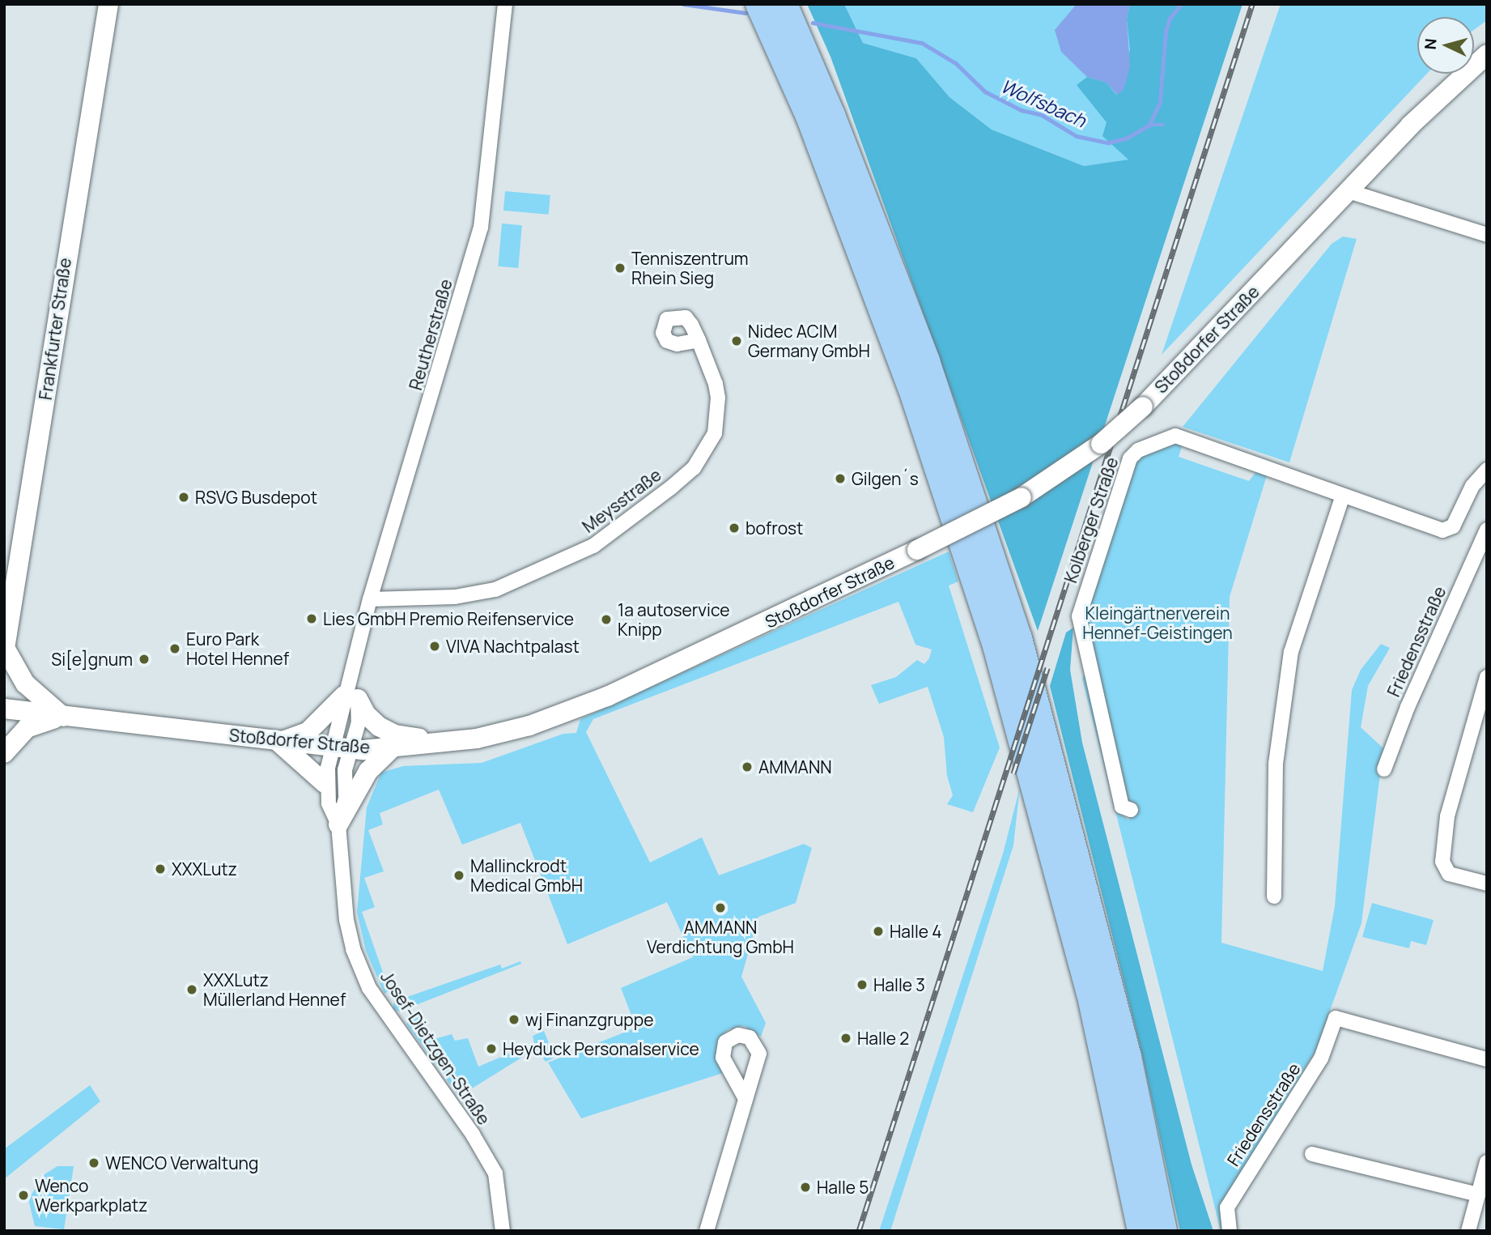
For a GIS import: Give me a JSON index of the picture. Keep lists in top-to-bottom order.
{
  "streets": {
    "main road": ["Frankfurter Straße", "Stoßdorfer Straße"],
    "street": [
      "Reutherstraße",
      "Meysstraße",
      "Kolberger Straße",
      "Friedensstraße",
      "Josef-Dietzgen-Straße"
    ]
  },
  "crossings": [
    ["Reutherstraße", "Stoßdorfer Straße"],
    ["Reutherstraße", "Meysstraße"],
    ["Reutherstraße", "Josef-Dietzgen-Straße"],
    ["Stoßdorfer Straße", "Josef-Dietzgen-Straße"]
  ],
  "water": ["Wolfsbach"],
  "parks": ["Kleingärtnerverein Hennef-Geistingen"],
  "places": [
    "Tenniszentrum Rhein Sieg",
    "Nidec ACIM Germany GmbH",
    "Gilgen´s",
    "RSVG Busdepot",
    "bofrost",
    "Lies GmbH Premio Reifenservice",
    "1a autoservice Knipp",
    "VIVA Nachtpalast",
    "Euro Park Hotel Hennef",
    "Si[e]gnum",
    "AMMANN",
    "XXXLutz",
    "Mallinckrodt Medical GmbH",
    "AMMANN Verdichtung GmbH",
    "Halle 4",
    "Halle 3",
    "XXXLutz Müllerland Hennef",
    "wj Finanzgruppe",
    "Halle 2",
    "Heyduck Personalservice",
    "WENCO Verwaltung",
    "Halle 5",
    "Wenco Werkparkplatz"
  ],
  "north": "left"
}
